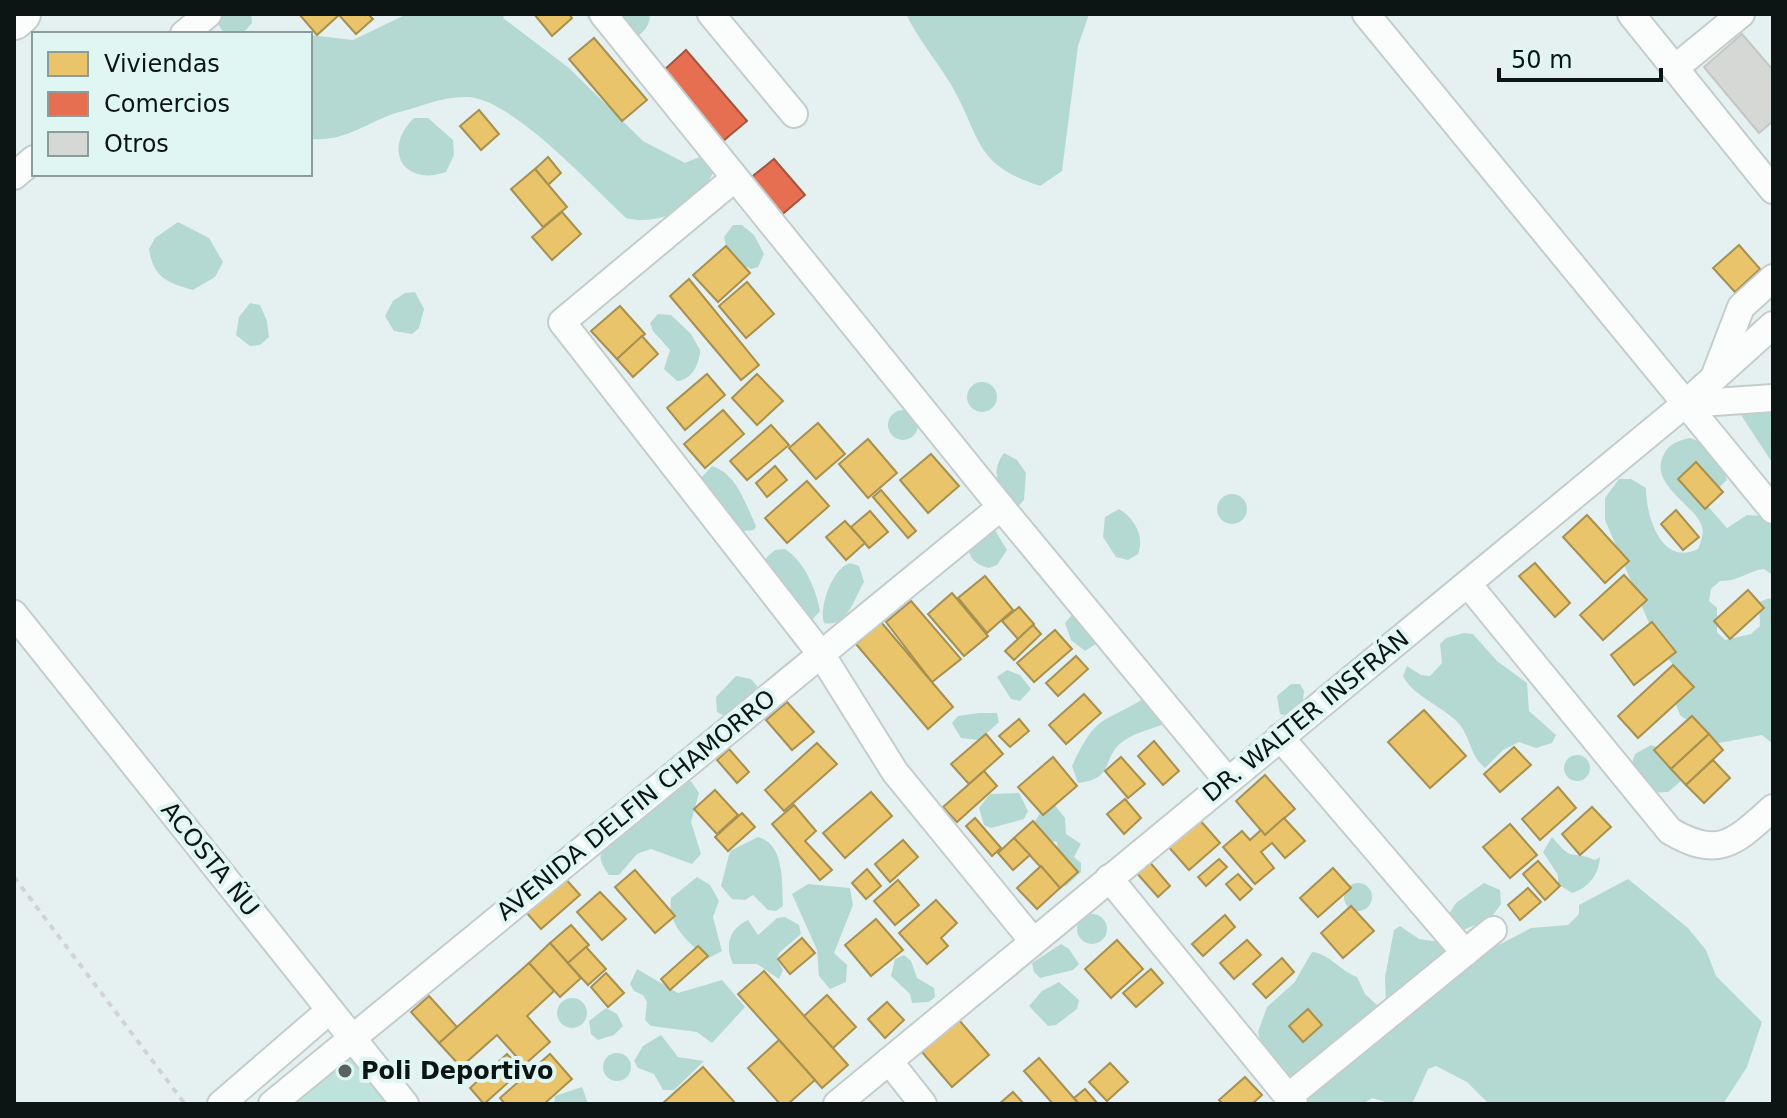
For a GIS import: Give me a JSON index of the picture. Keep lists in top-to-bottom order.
{
  "streets": {
    "street": ["DR. WALTER INSFRÁN", "AVENIDA DELFIN CHAMORRO", "ACOSTA ÑU"]
  },
  "crossings": [
    ["AVENIDA DELFIN CHAMORRO", "ACOSTA ÑU"]
  ],
  "places": ["Poli Deportivo"],
  "legend": ["Viviendas", "Comercios", "Otros"],
  "scale_bar": "50 m"
}
